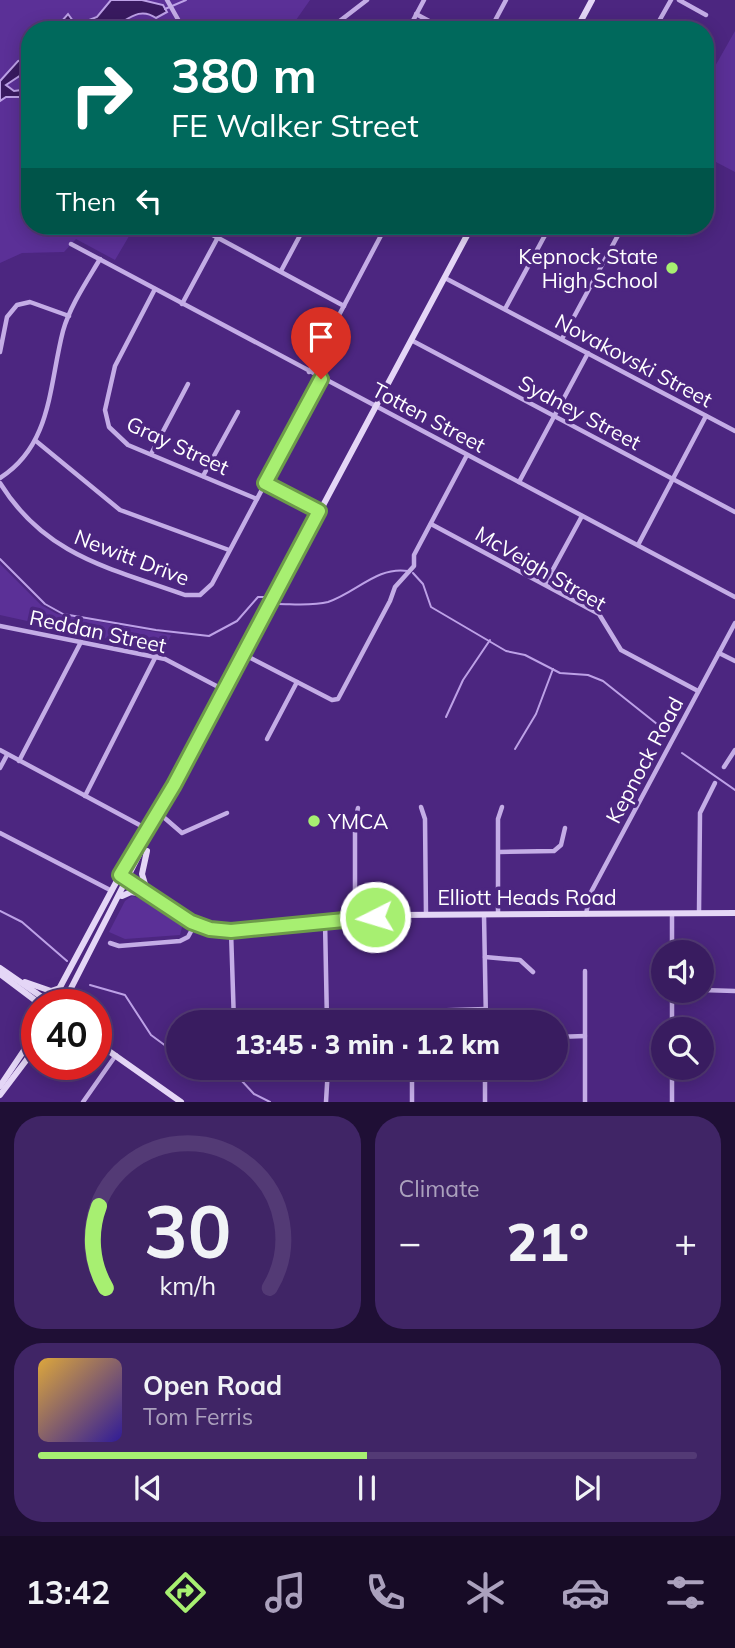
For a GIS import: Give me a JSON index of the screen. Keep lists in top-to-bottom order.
{
  "streets": {
    "main road": ["Elliott Heads Road"],
    "street": [
      "Novakovski Street",
      "Sydney Street",
      "Totten Street",
      "Gray Street",
      "Newitt Drive",
      "McVeigh Street",
      "Reddan Street",
      "Kepnock Road"
    ]
  },
  "crossings": [
    ["Totten Street", "Gray Street"],
    ["Totten Street", "Newitt Drive"],
    ["Gray Street", "Newitt Drive"],
    ["McVeigh Street", "Kepnock Road"],
    ["Kepnock Road", "Elliott Heads Road"]
  ],
  "places": ["Kepnock State High School", "YMCA"],
  "page": {
    "turn": ["380 m", "FE Walker Street"],
    "then": "Then",
    "limit": "40",
    "trip": "13:45 · 3 min · 1.2 km",
    "tile": "Climate",
    "heat": ["−", "21°", "+"],
    "song": ["Open Road", "Tom Ferris"],
    "tabs": "13:42",
    "gauge": ["30", "km/h"]
  }
}
